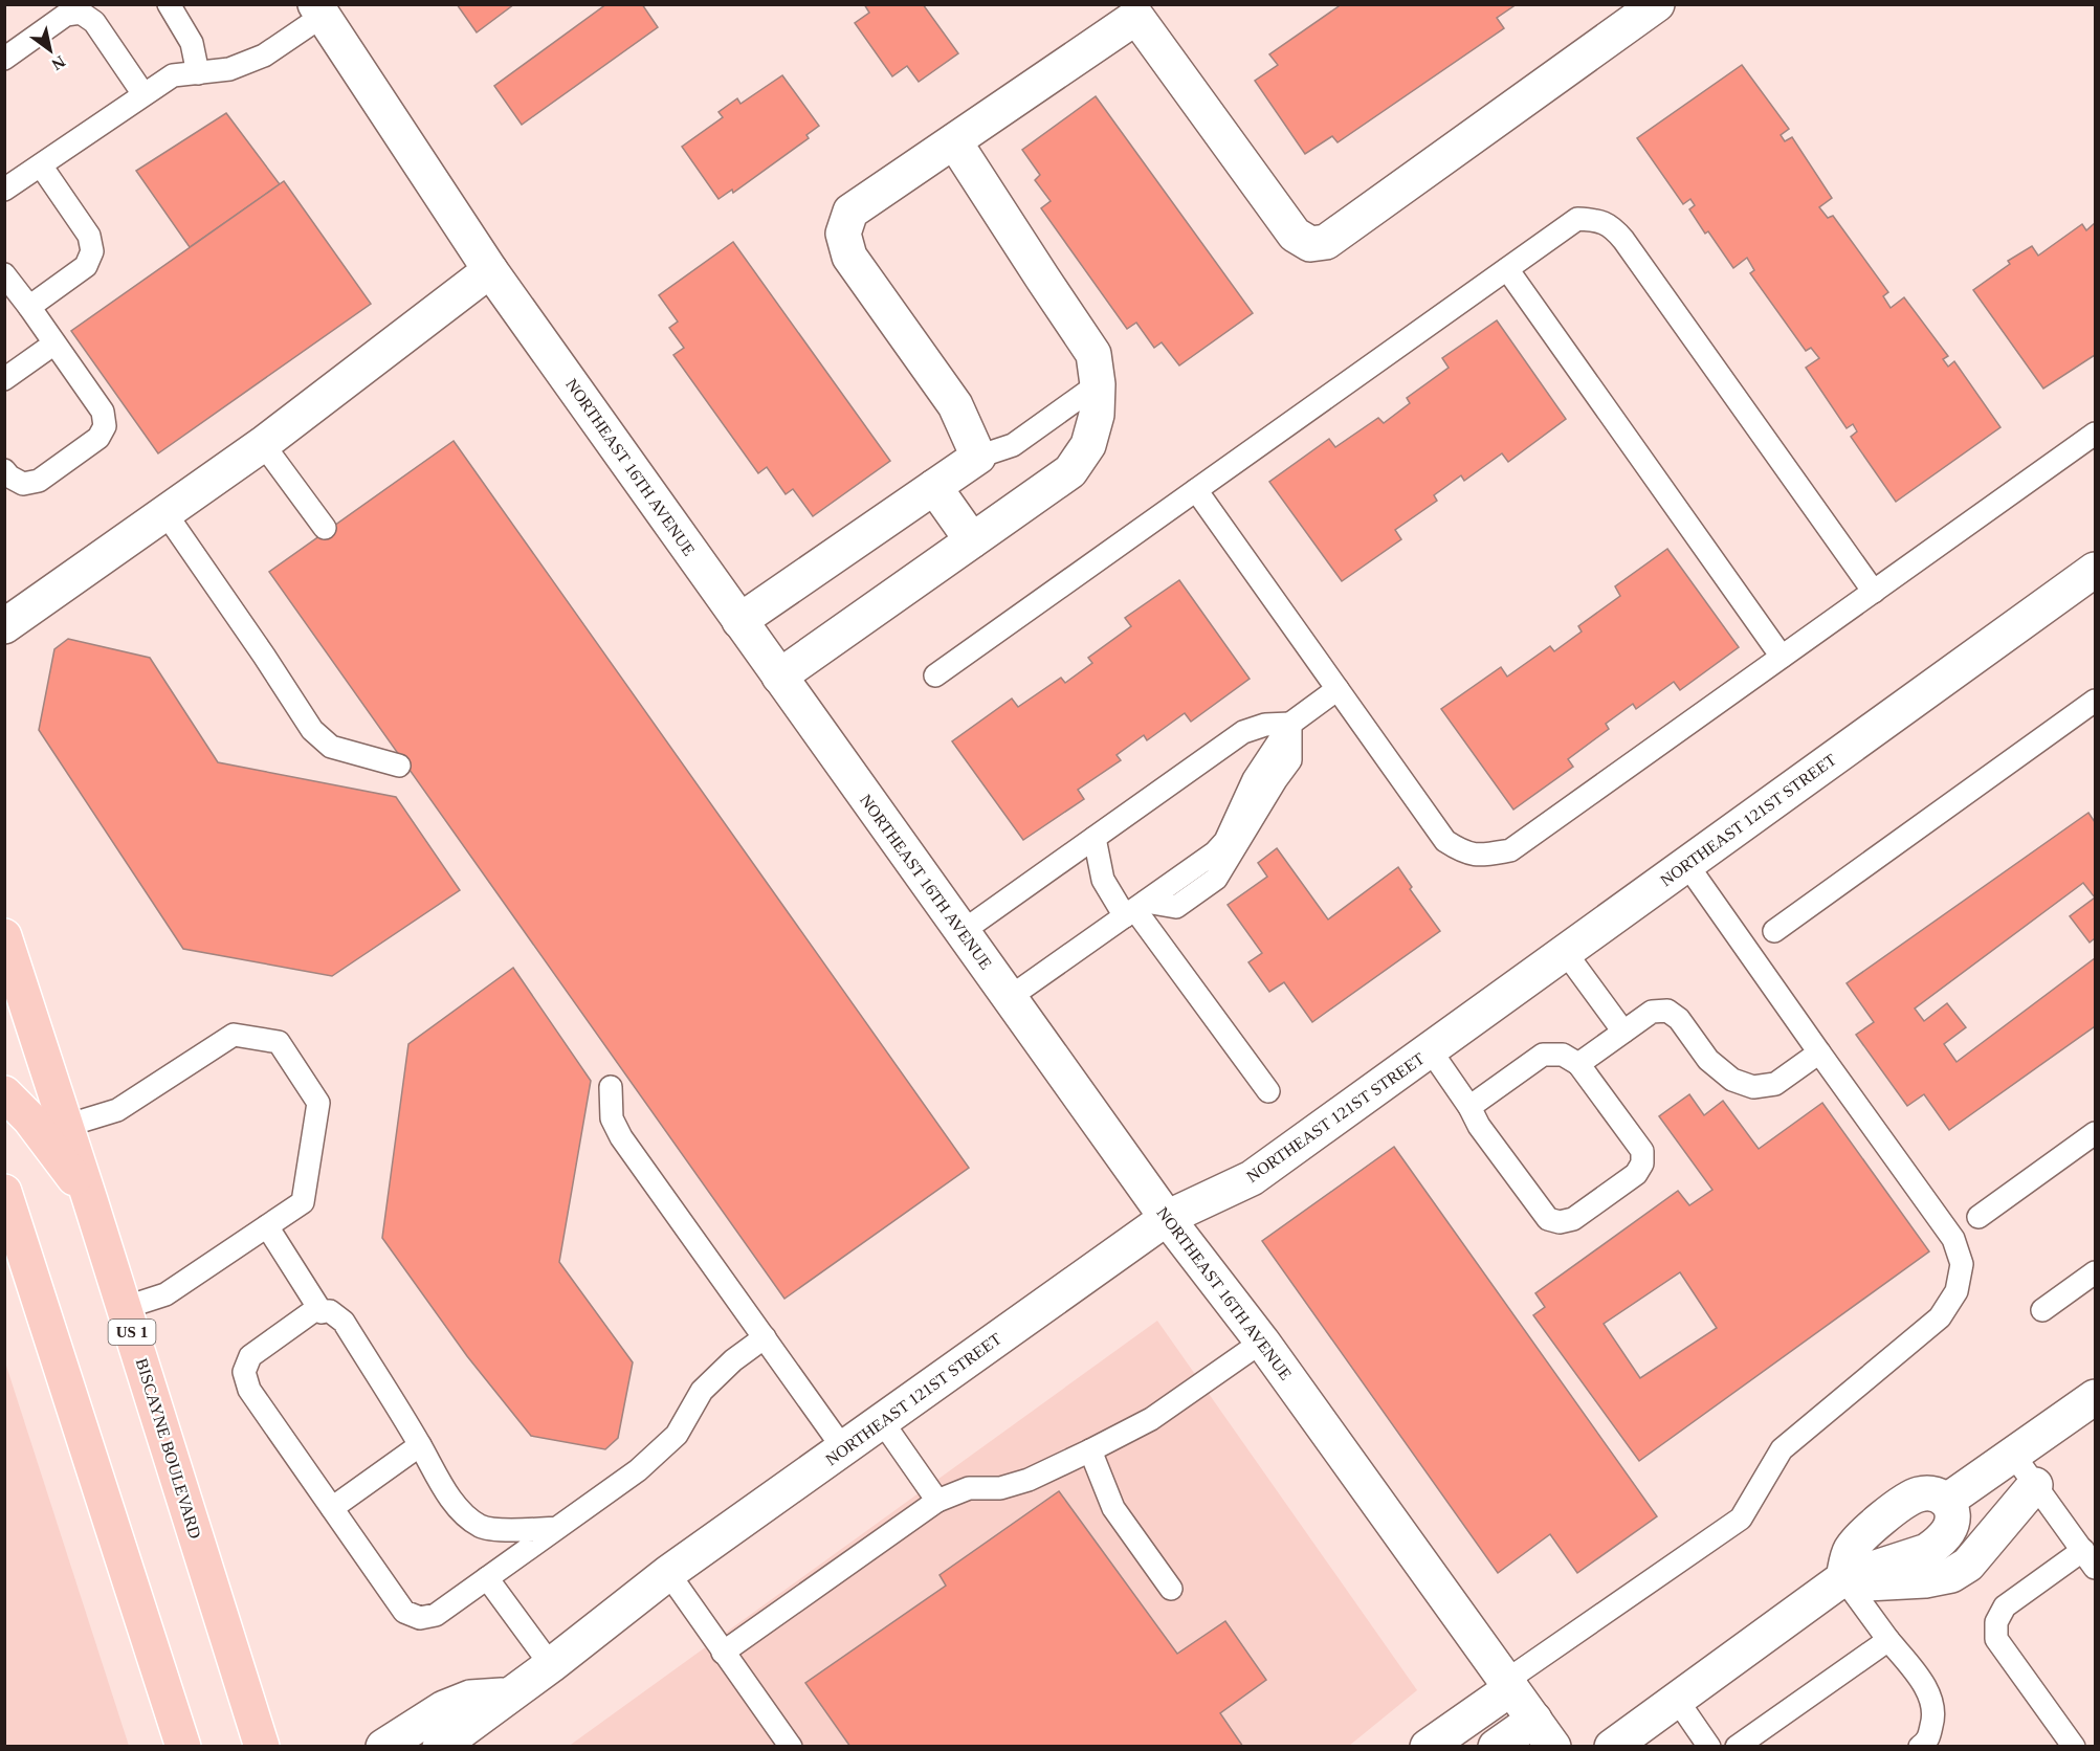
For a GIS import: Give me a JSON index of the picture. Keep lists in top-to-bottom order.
{
  "streets": {
    "main road": ["US 1", "BISCAYNE BOULEVARD"],
    "street": ["NORTHEAST 16TH AVENUE", "NORTHEAST 121ST STREET"]
  },
  "crossings": [
    ["NORTHEAST 16TH AVENUE", "NORTHEAST 121ST STREET"]
  ],
  "north": "bottom right"
}
